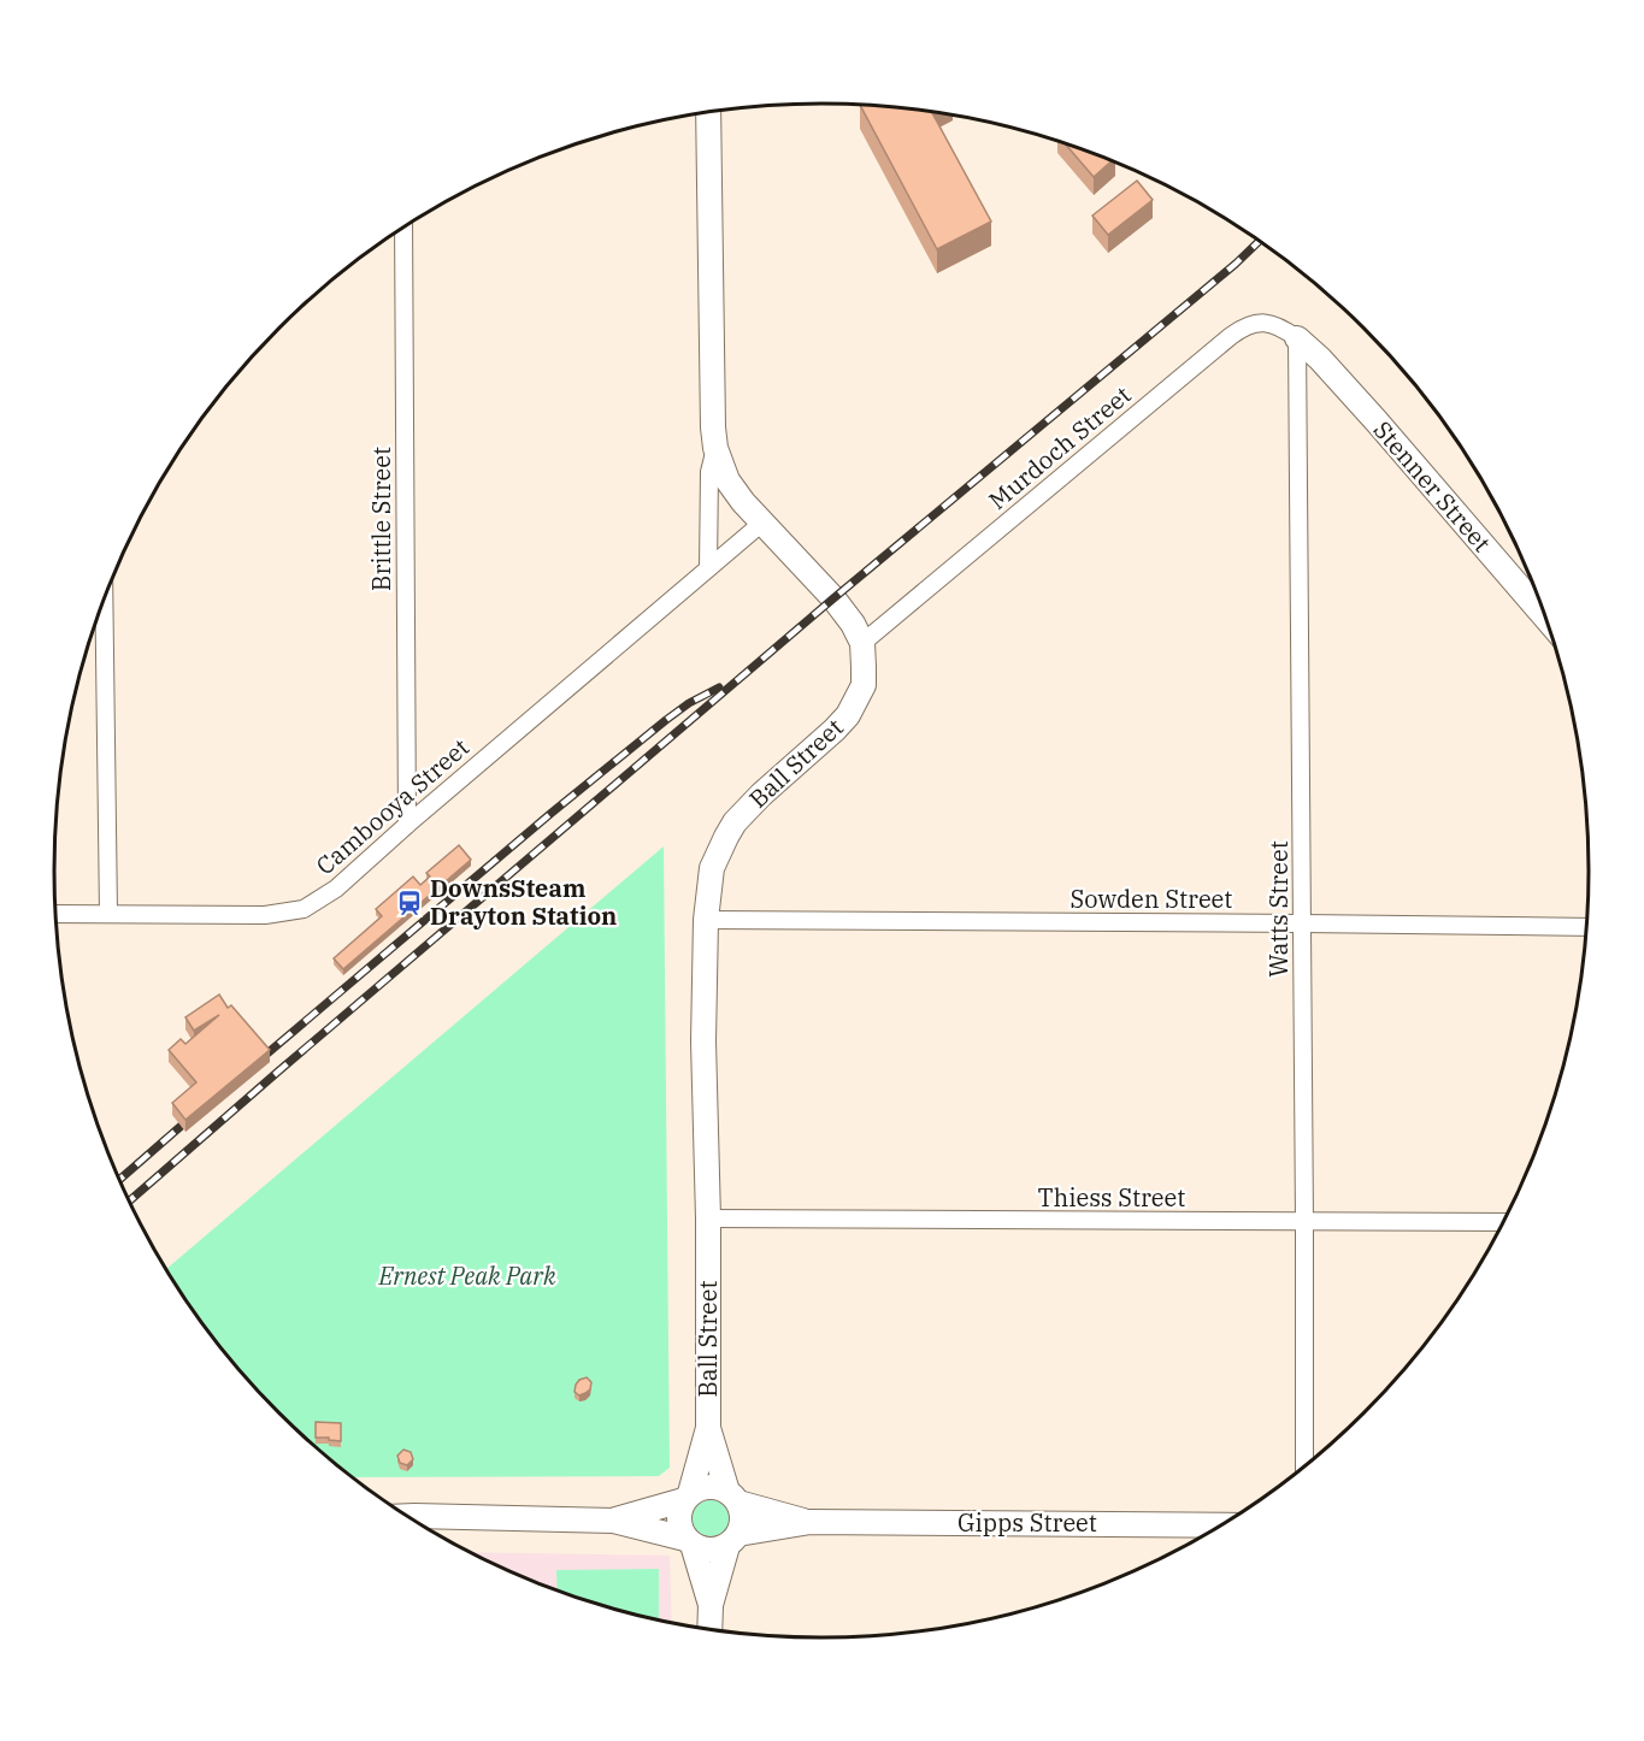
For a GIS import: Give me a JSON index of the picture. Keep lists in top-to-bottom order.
{
  "streets": {
    "main road": ["Stenner Street", "Ball Street", "Gipps Street"],
    "street": [
      "Murdoch Street",
      "Brittle Street",
      "Cambooya Street",
      "Sowden Street",
      "Watts Street",
      "Thiess Street"
    ]
  },
  "crossings": [
    ["Murdoch Street", "Stenner Street"],
    ["Murdoch Street", "Ball Street"],
    ["Murdoch Street", "Watts Street"],
    ["Stenner Street", "Watts Street"],
    ["Brittle Street", "Cambooya Street"],
    ["Ball Street", "Cambooya Street"],
    ["Ball Street", "Sowden Street"],
    ["Ball Street", "Thiess Street"],
    ["Ball Street", "Gipps Street"],
    ["Sowden Street", "Watts Street"],
    ["Watts Street", "Thiess Street"]
  ],
  "parks": ["Ernest Peak Park"],
  "places": {
    "station": ["DownsSteam Drayton Station"]
  }
}
